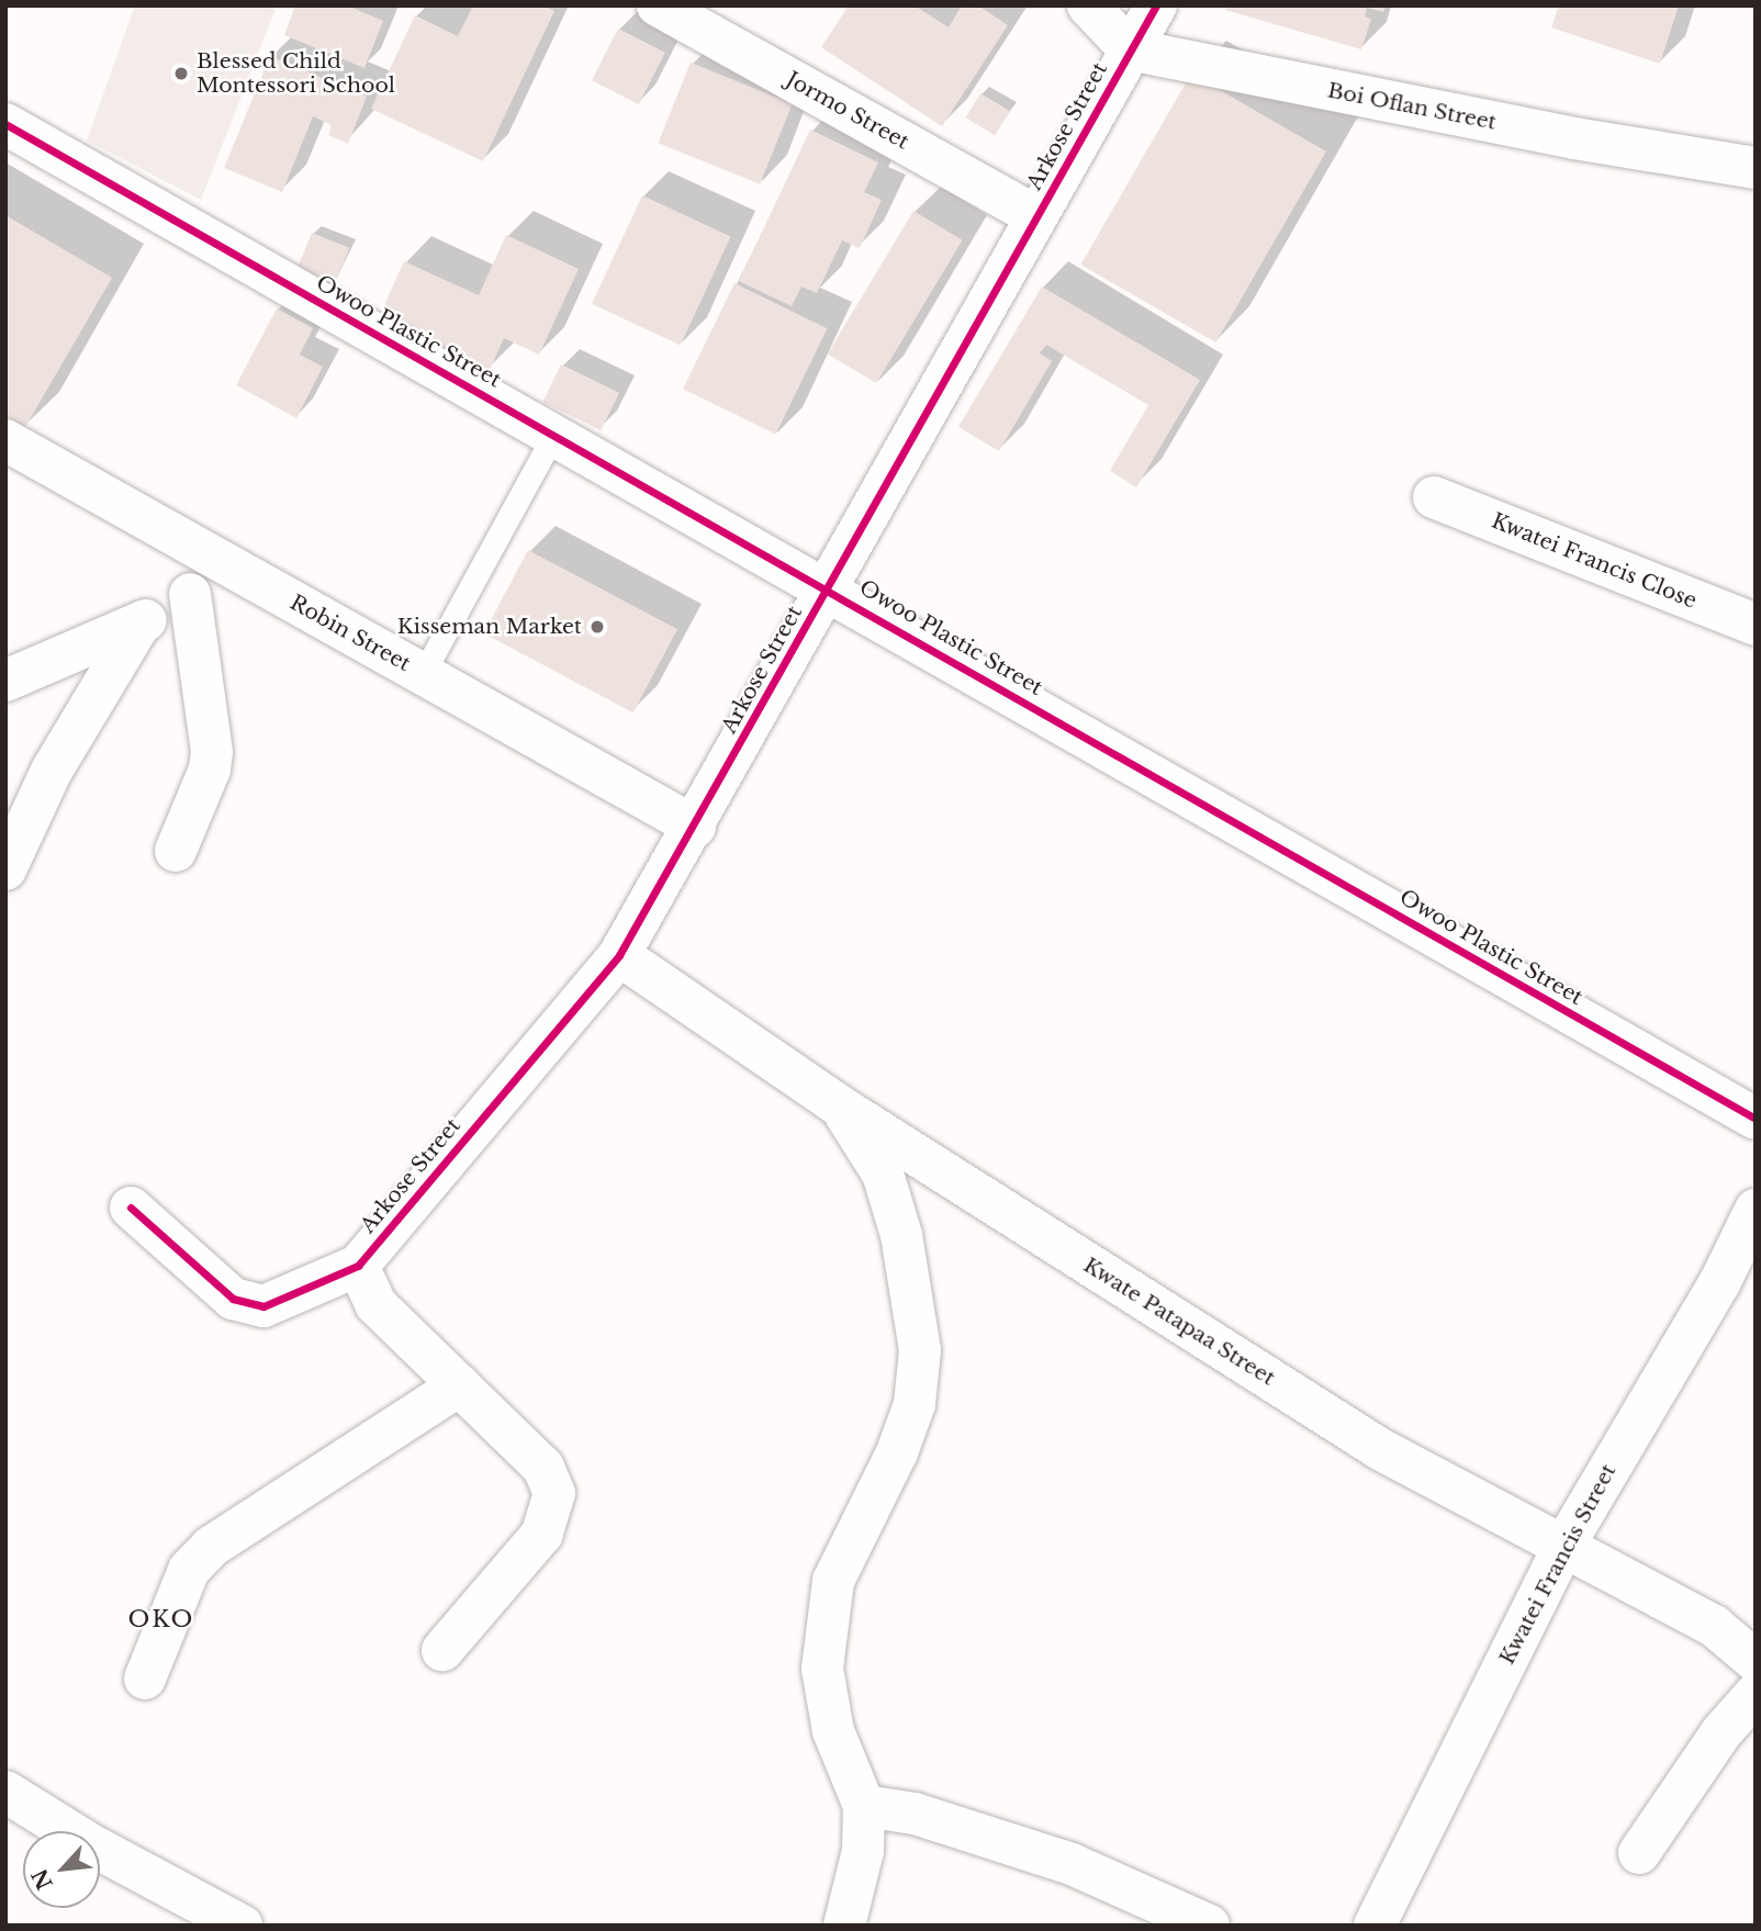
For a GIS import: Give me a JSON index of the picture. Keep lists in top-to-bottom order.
{
  "streets": {
    "street": [
      "Boi Oflan Street",
      "Jormo Street",
      "Arkose Street",
      "Owoo Plastic Street",
      "Kwatei Francis Close",
      "Robin Street",
      "Kwate Patapaa Street",
      "Kwatei Francis Street"
    ]
  },
  "crossings": [
    ["Boi Oflan Street", "Arkose Street"],
    ["Jormo Street", "Arkose Street"],
    ["Arkose Street", "Owoo Plastic Street"],
    ["Arkose Street", "Robin Street"],
    ["Arkose Street", "Kwate Patapaa Street"],
    ["Kwate Patapaa Street", "Kwatei Francis Street"]
  ],
  "districts": ["OKO"],
  "places": ["Blessed Child Montessori School", "Kisseman Market"],
  "north": "bottom left"
}
